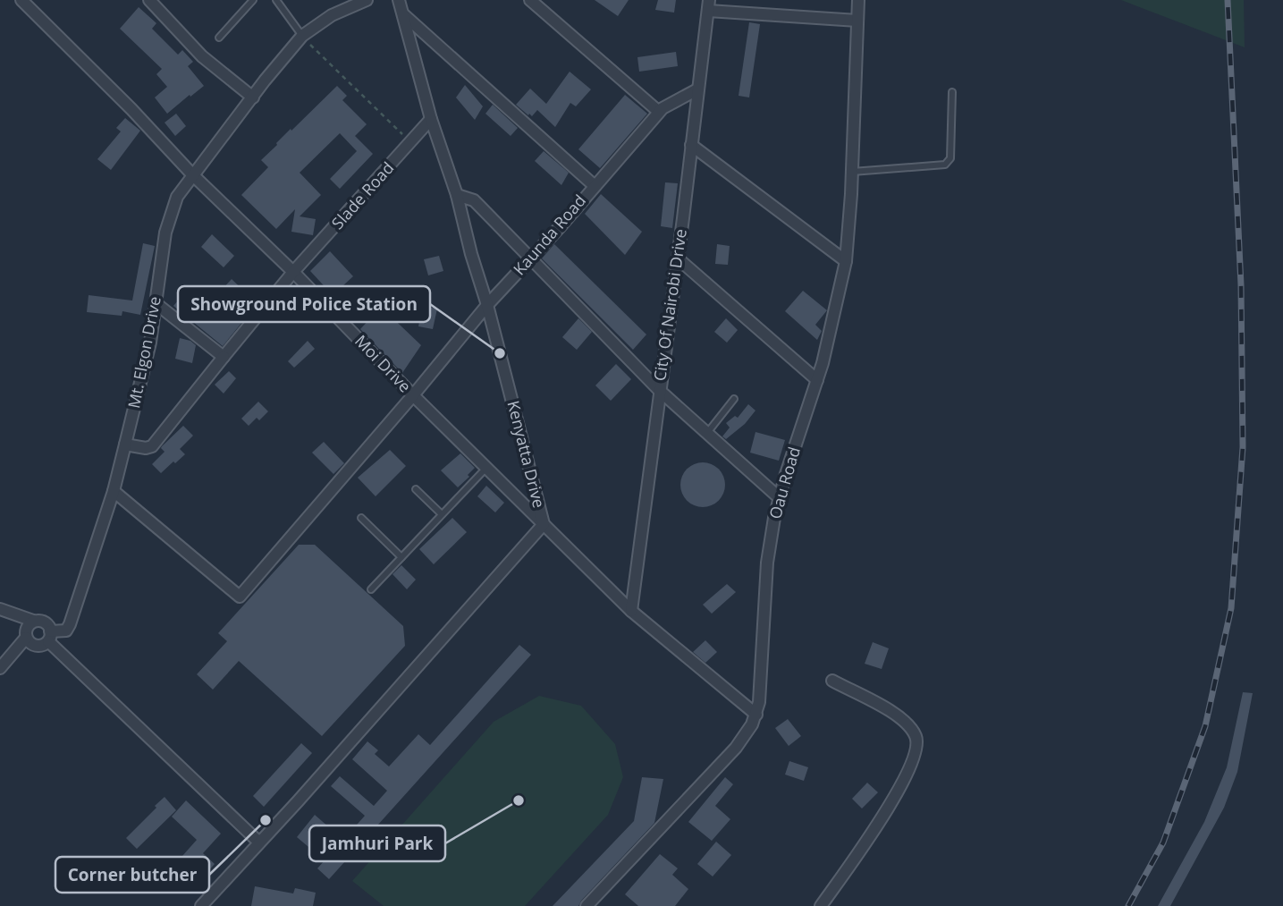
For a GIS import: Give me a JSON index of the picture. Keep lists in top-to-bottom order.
{
  "streets": {
    "street": [
      "Slade Road",
      "Kaunda Road",
      "City Of Nairobi Drive",
      "Mt. Elgon Drive",
      "Moi Drive",
      "Kenyatta Drive",
      "Oau Road"
    ]
  },
  "crossings": [
    ["Slade Road", "Mt. Elgon Drive"],
    ["Slade Road", "Moi Drive"],
    ["Slade Road", "Kenyatta Drive"],
    ["Kaunda Road", "City Of Nairobi Drive"],
    ["Kaunda Road", "Mt. Elgon Drive"],
    ["Kaunda Road", "Moi Drive"],
    ["Kaunda Road", "Kenyatta Drive"],
    ["City Of Nairobi Drive", "Moi Drive"],
    ["Mt. Elgon Drive", "Moi Drive"],
    ["Moi Drive", "Kenyatta Drive"],
    ["Moi Drive", "Oau Road"]
  ],
  "places": ["Showground Police Station", "Jamhuri Park", "Corner butcher"]
}
